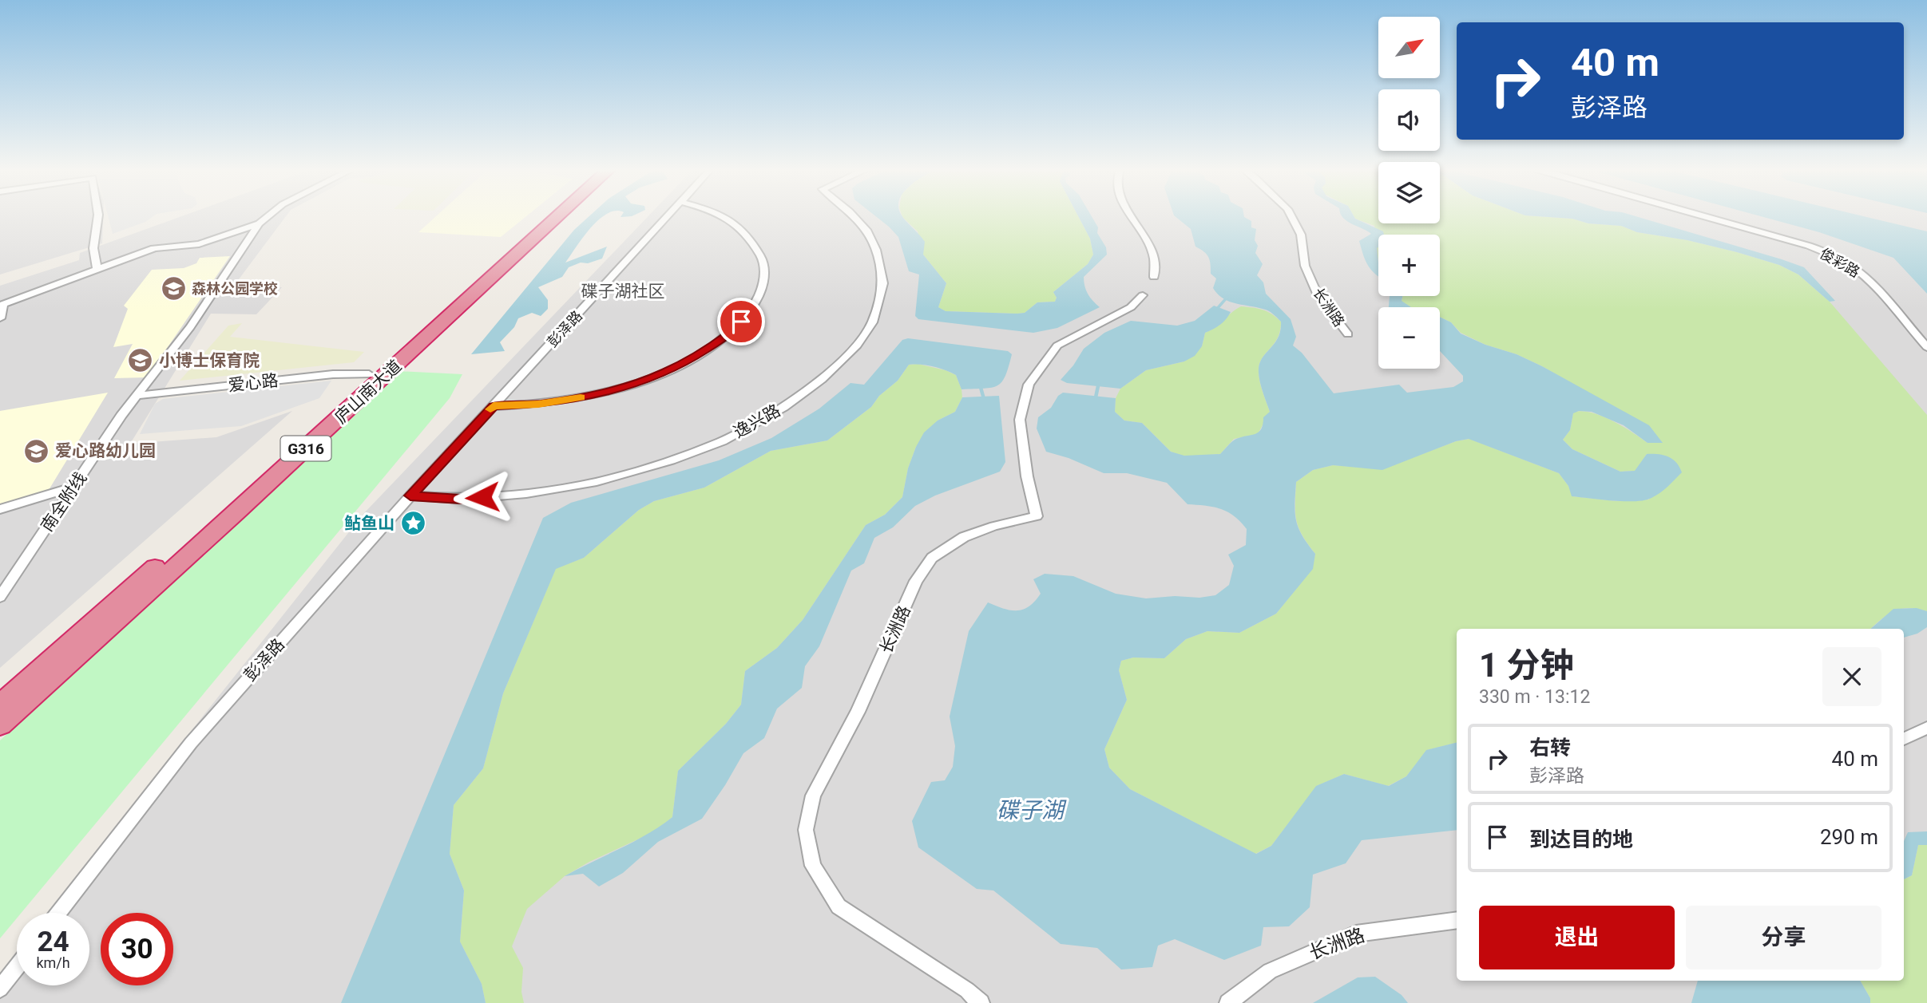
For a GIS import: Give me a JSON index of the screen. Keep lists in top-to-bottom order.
{
  "streets": {
    "highway": ["庐山南大道", "G316"],
    "street": [
      "俊彩路",
      "长洲路",
      "彭泽路",
      "爱心路",
      "逸兴路",
      "南全附线"
    ]
  },
  "crossings": [
    ["彭泽路", "逸兴路"],
    ["爱心路", "庐山南大道"],
    ["爱心路", "南全附线"]
  ],
  "districts": ["碟子湖社区"],
  "water": ["碟子湖"],
  "places": {
    "school or university": ["森林公园学校", "小博士保育院", "爱心路幼儿园"],
    "place": ["鲇鱼山"]
  },
  "north": "top right",
  "page": {
    "map_buttons": ["+", "−"],
    "turn": ["40 m", "彭泽路"],
    "heading": ["1 分钟", "330 m · 13:12"],
    "list": [
      {
        "name": "右转",
        "note": "彭泽路",
        "value": "40 m"
      },
      {
        "name": "到达目的地",
        "value": "290 m"
      }
    ],
    "buttons": ["退出", "分享"],
    "speed": "24 km/h",
    "limit": "30"
  }
}
